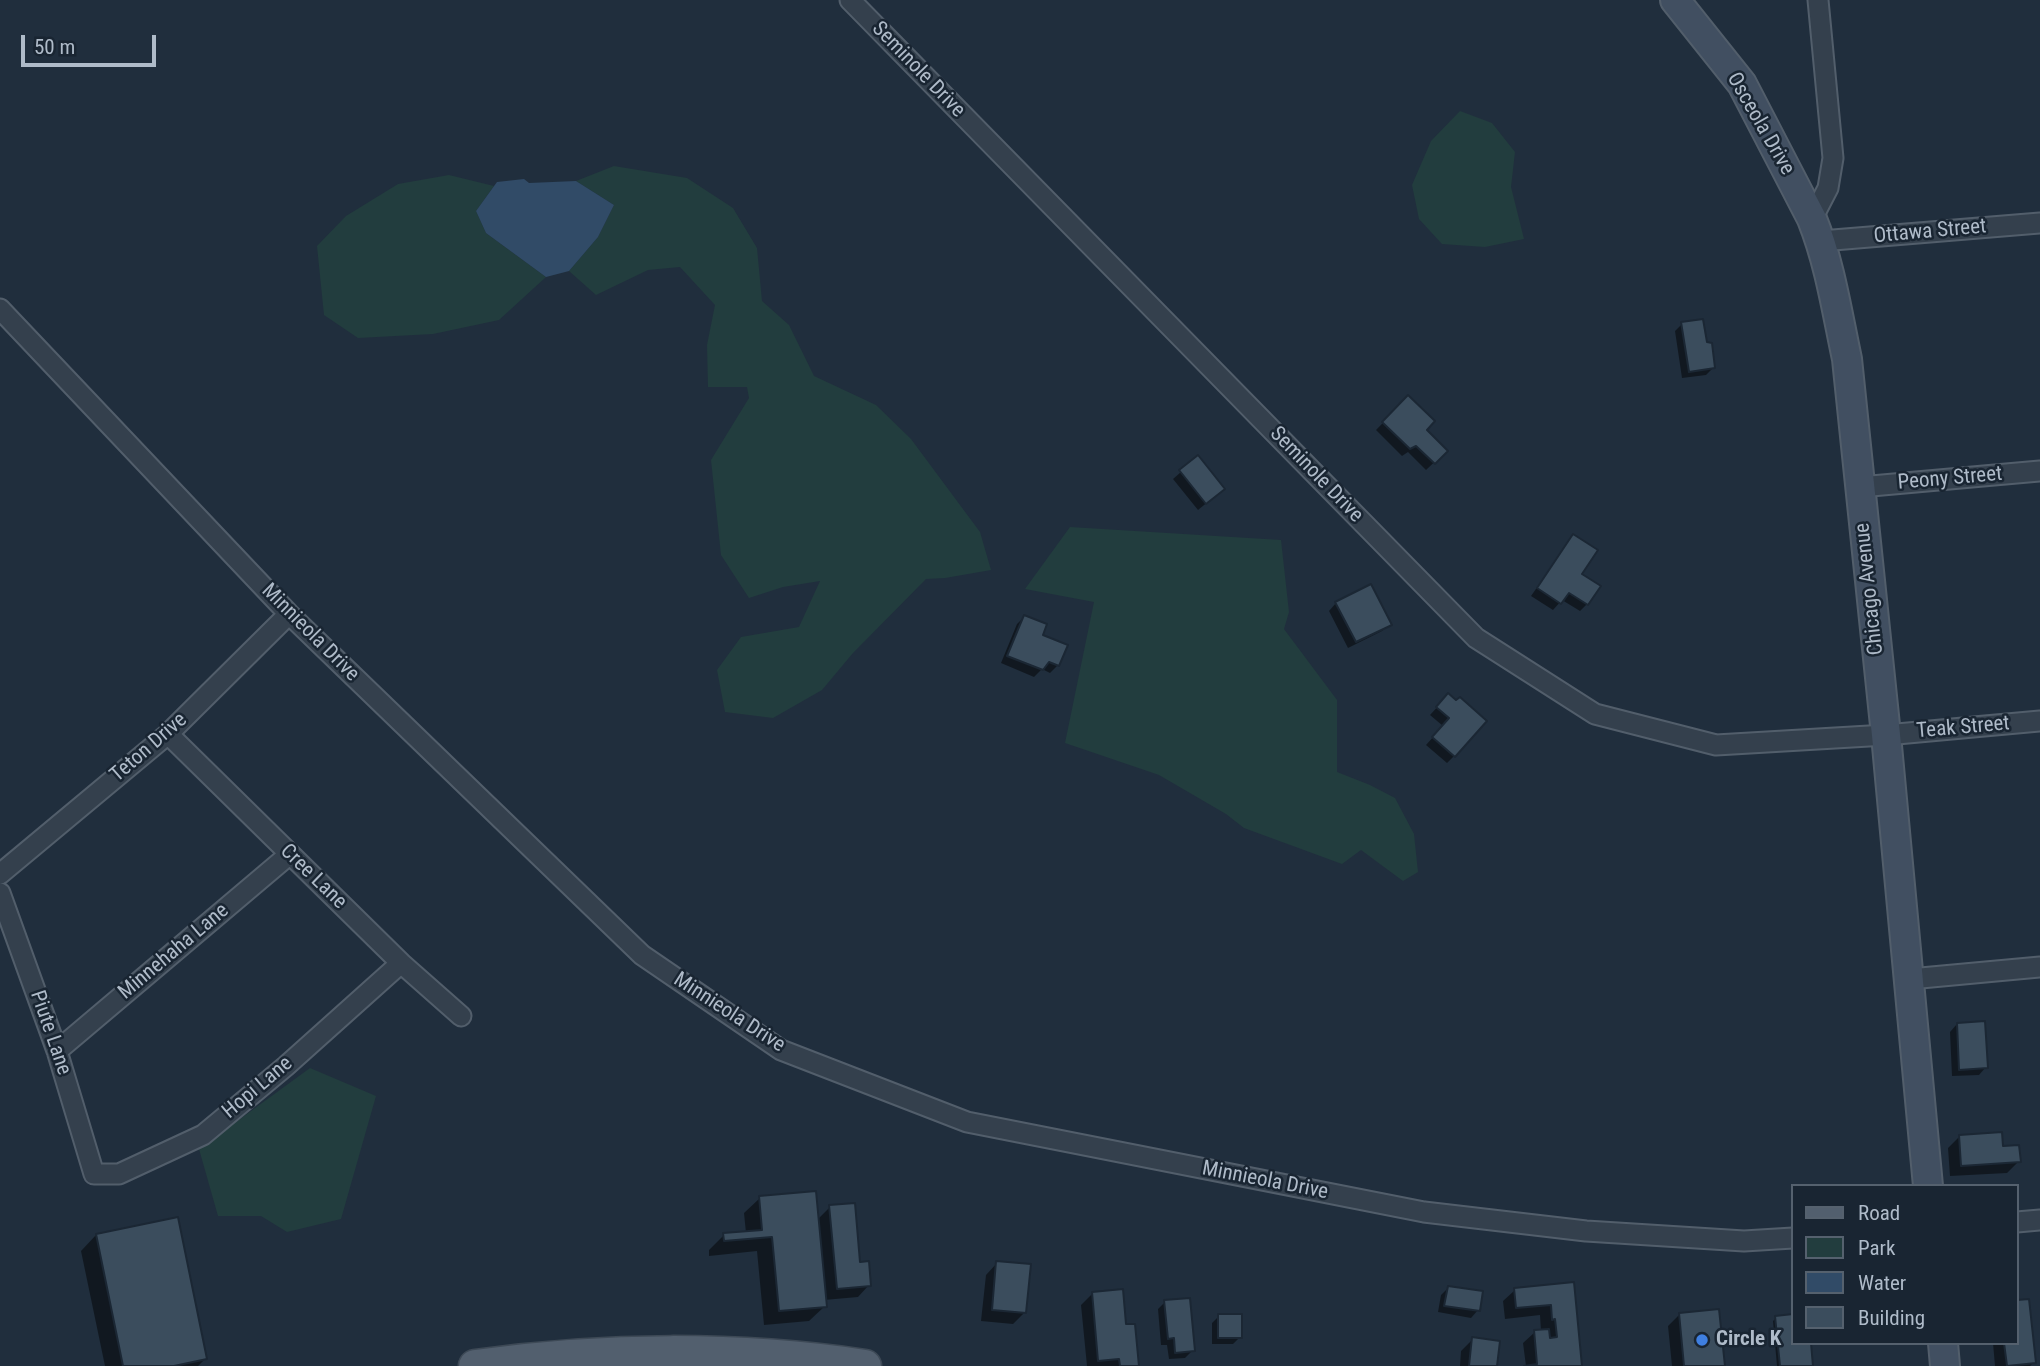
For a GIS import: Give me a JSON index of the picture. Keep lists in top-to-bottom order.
{
  "streets": {
    "street": [
      "Seminole Drive",
      "Osceola Drive",
      "Ottawa Street",
      "Peony Street",
      "Chicago Avenue",
      "Minnieola Drive",
      "Teak Street",
      "Teton Drive",
      "Cree Lane",
      "Minnehaha Lane",
      "Piute Lane",
      "Hopi Lane"
    ]
  },
  "crossings": [
    ["Seminole Drive", "Chicago Avenue"],
    ["Seminole Drive", "Teak Street"],
    ["Osceola Drive", "Ottawa Street"],
    ["Osceola Drive", "Chicago Avenue"],
    ["Ottawa Street", "Chicago Avenue"],
    ["Peony Street", "Chicago Avenue"],
    ["Chicago Avenue", "Teak Street"],
    ["Minnieola Drive", "Teton Drive"],
    ["Teton Drive", "Cree Lane"],
    ["Cree Lane", "Minnehaha Lane"],
    ["Cree Lane", "Hopi Lane"],
    ["Minnehaha Lane", "Piute Lane"],
    ["Piute Lane", "Hopi Lane"]
  ],
  "places": ["Circle K"],
  "legend": [
    "Road",
    "Park",
    "Water",
    "Building"
  ],
  "scale_bar": "50 m"
}
